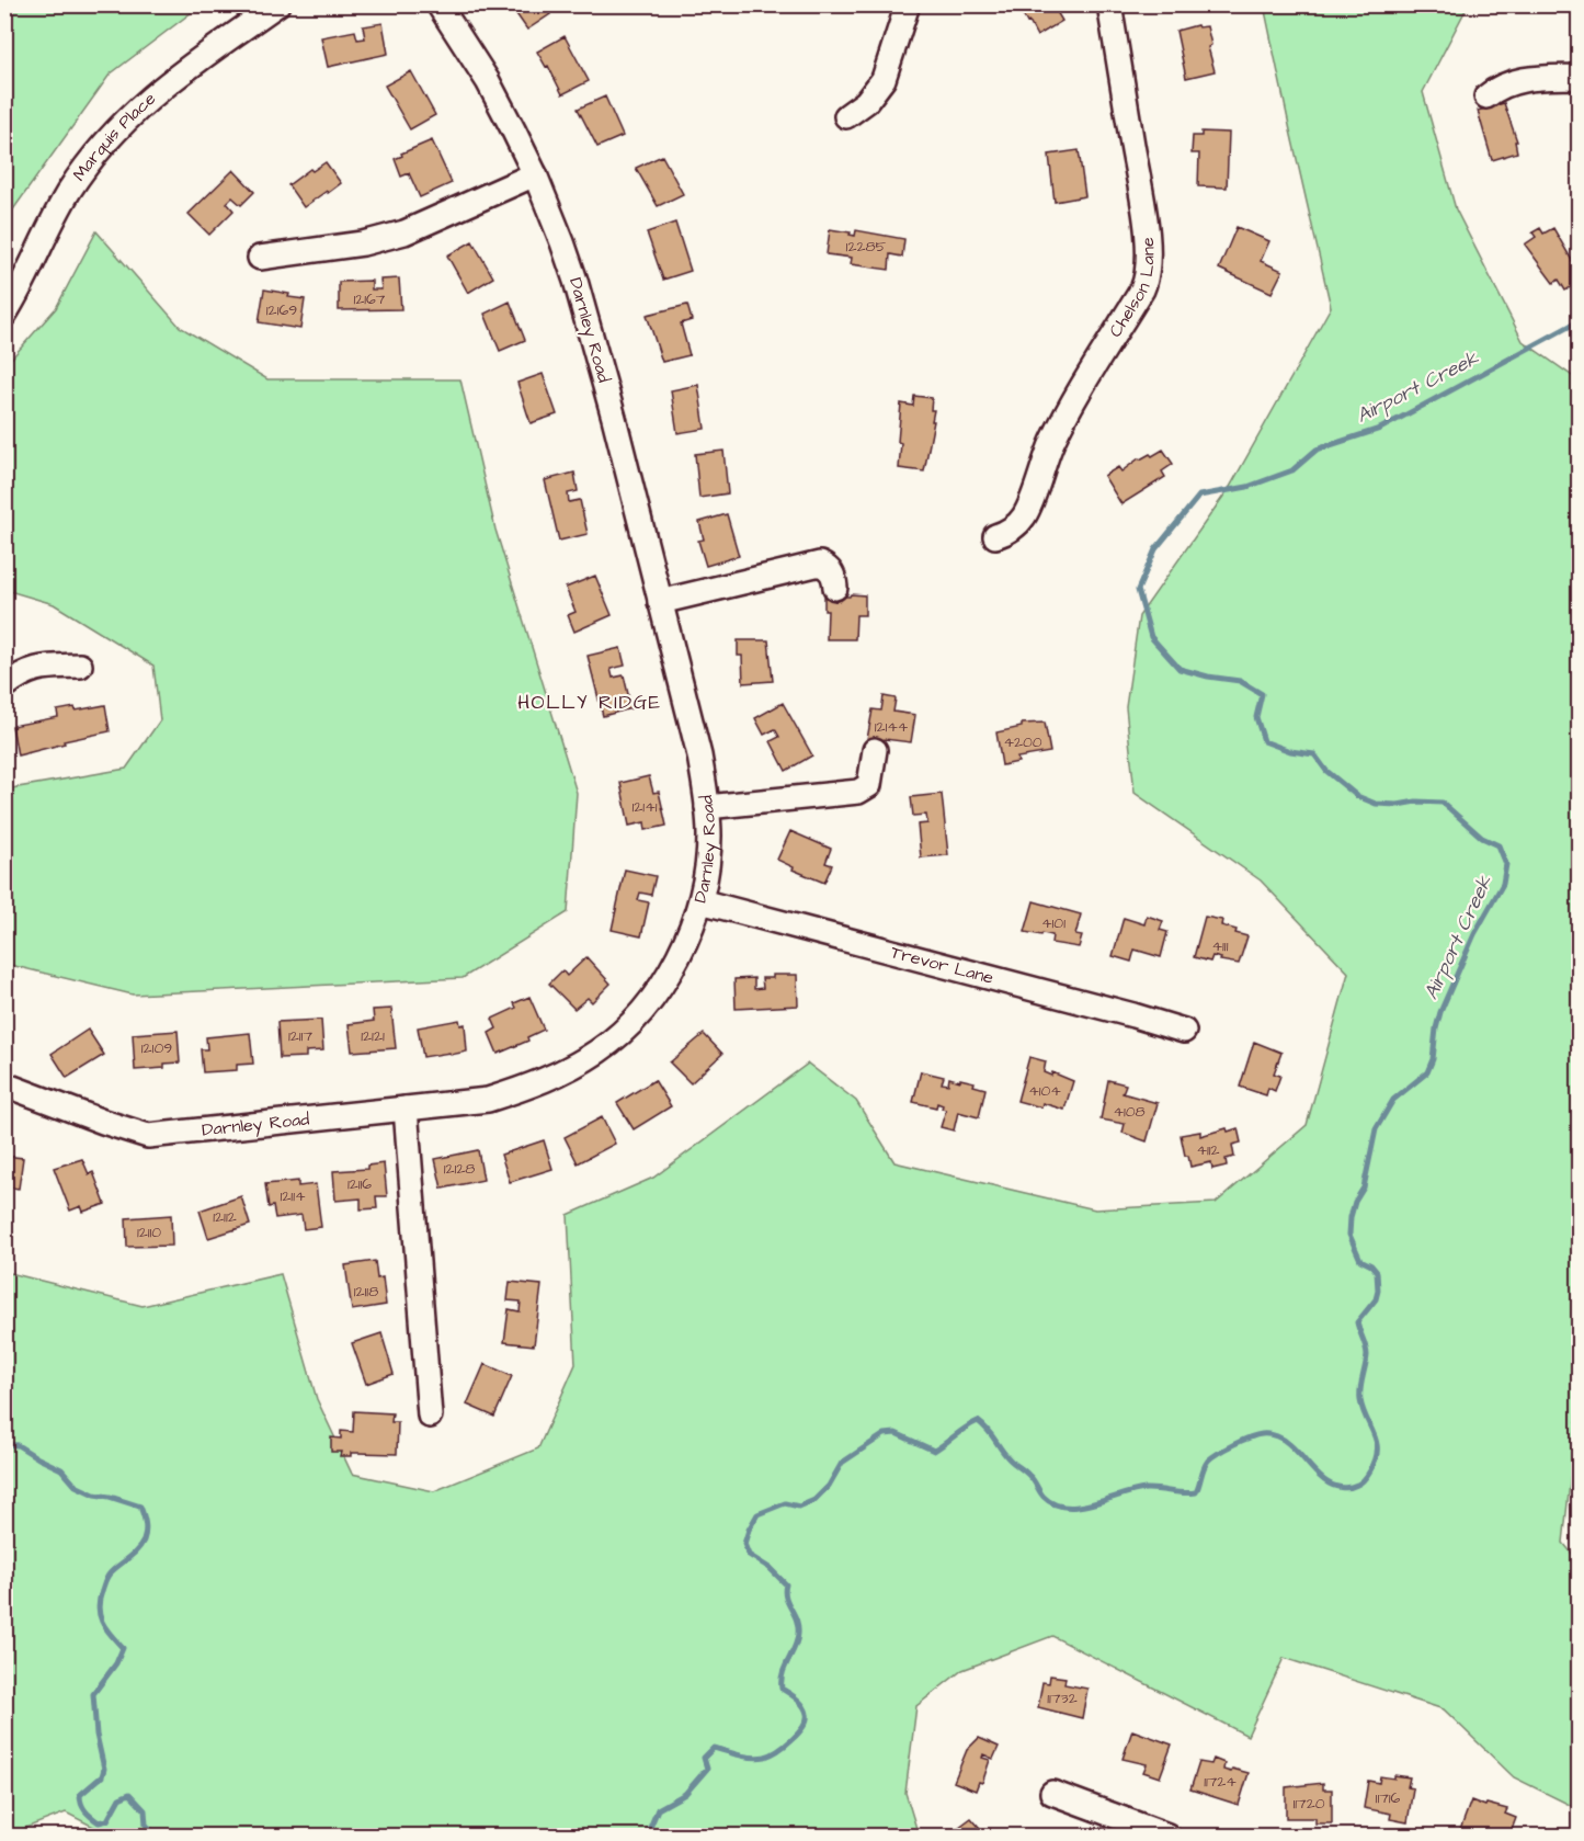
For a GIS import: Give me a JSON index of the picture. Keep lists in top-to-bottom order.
{
  "streets": {
    "street": [
      "Marquis Place",
      "Chelson Lane",
      "Darnley Road",
      "Trevor Lane"
    ]
  },
  "crossings": [
    ["Darnley Road", "Trevor Lane"]
  ],
  "districts": ["HOLLY RIDGE"],
  "water": ["Airport Creek"],
  "house_numbers": [
    "12285",
    "12167",
    "12169",
    "12144",
    "4200",
    "12141",
    "4101",
    "4111",
    "12117",
    "12121",
    "12109",
    "4104",
    "4108",
    "4112",
    "12128",
    "12116",
    "12114",
    "12112",
    "12110",
    "12118",
    "11732",
    "11724",
    "11716",
    "11720"
  ]
}
